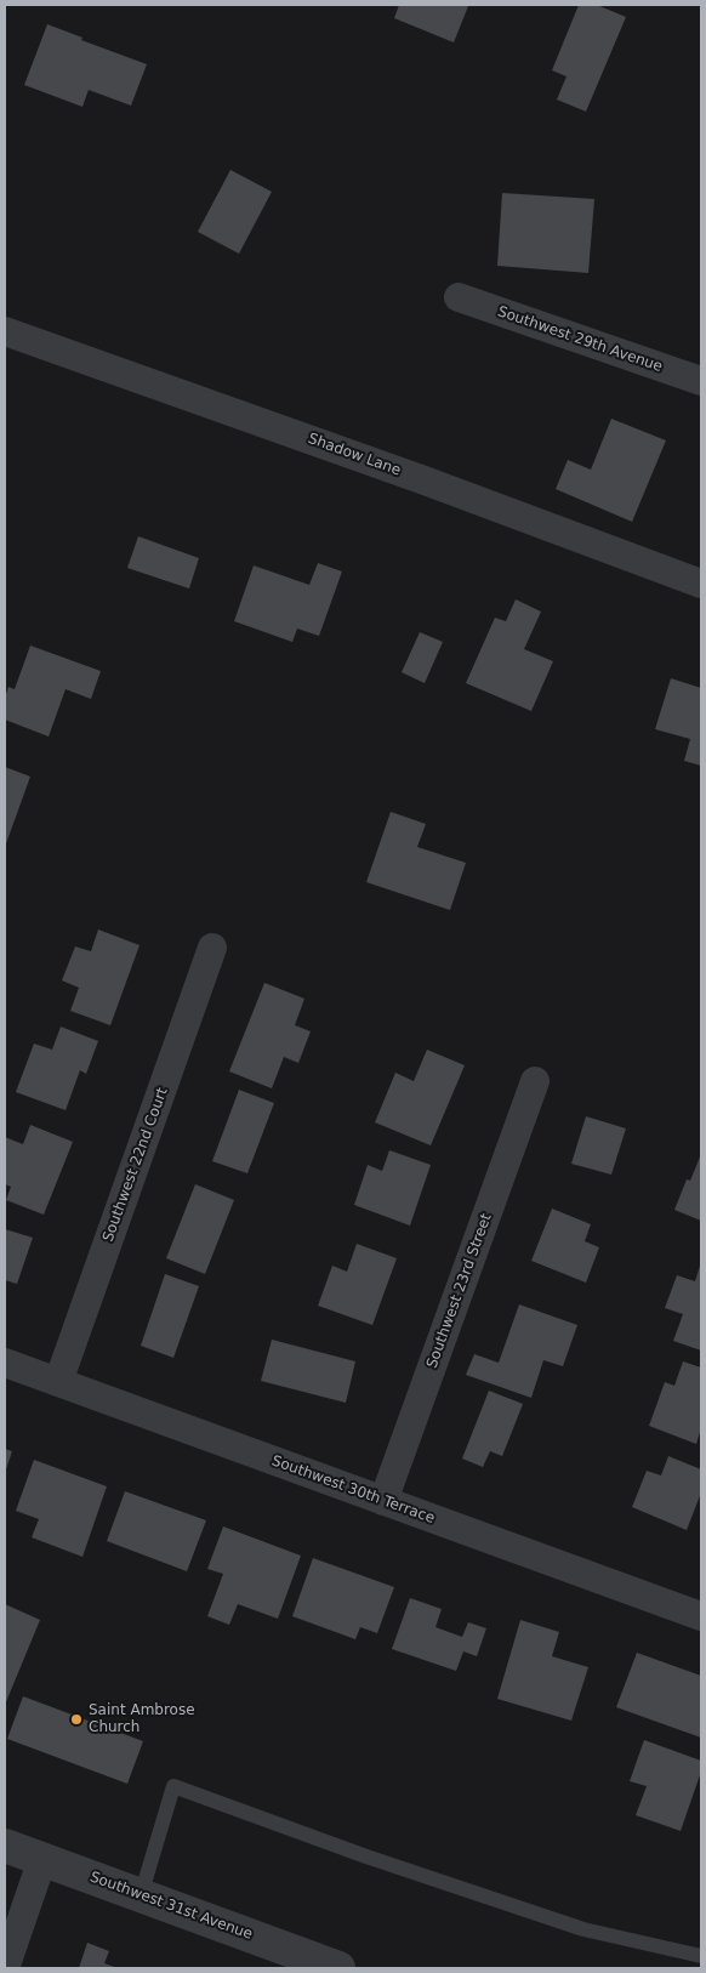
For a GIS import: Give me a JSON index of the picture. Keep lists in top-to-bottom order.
{
  "streets": {
    "street": [
      "Southwest 29th Avenue",
      "Shadow Lane",
      "Southwest 22nd Court",
      "Southwest 23rd Street",
      "Southwest 30th Terrace",
      "Southwest 31st Avenue"
    ]
  },
  "crossings": [
    ["Southwest 22nd Court", "Southwest 30th Terrace"],
    ["Southwest 23rd Street", "Southwest 30th Terrace"]
  ],
  "places": ["Saint Ambrose Church"]
}
